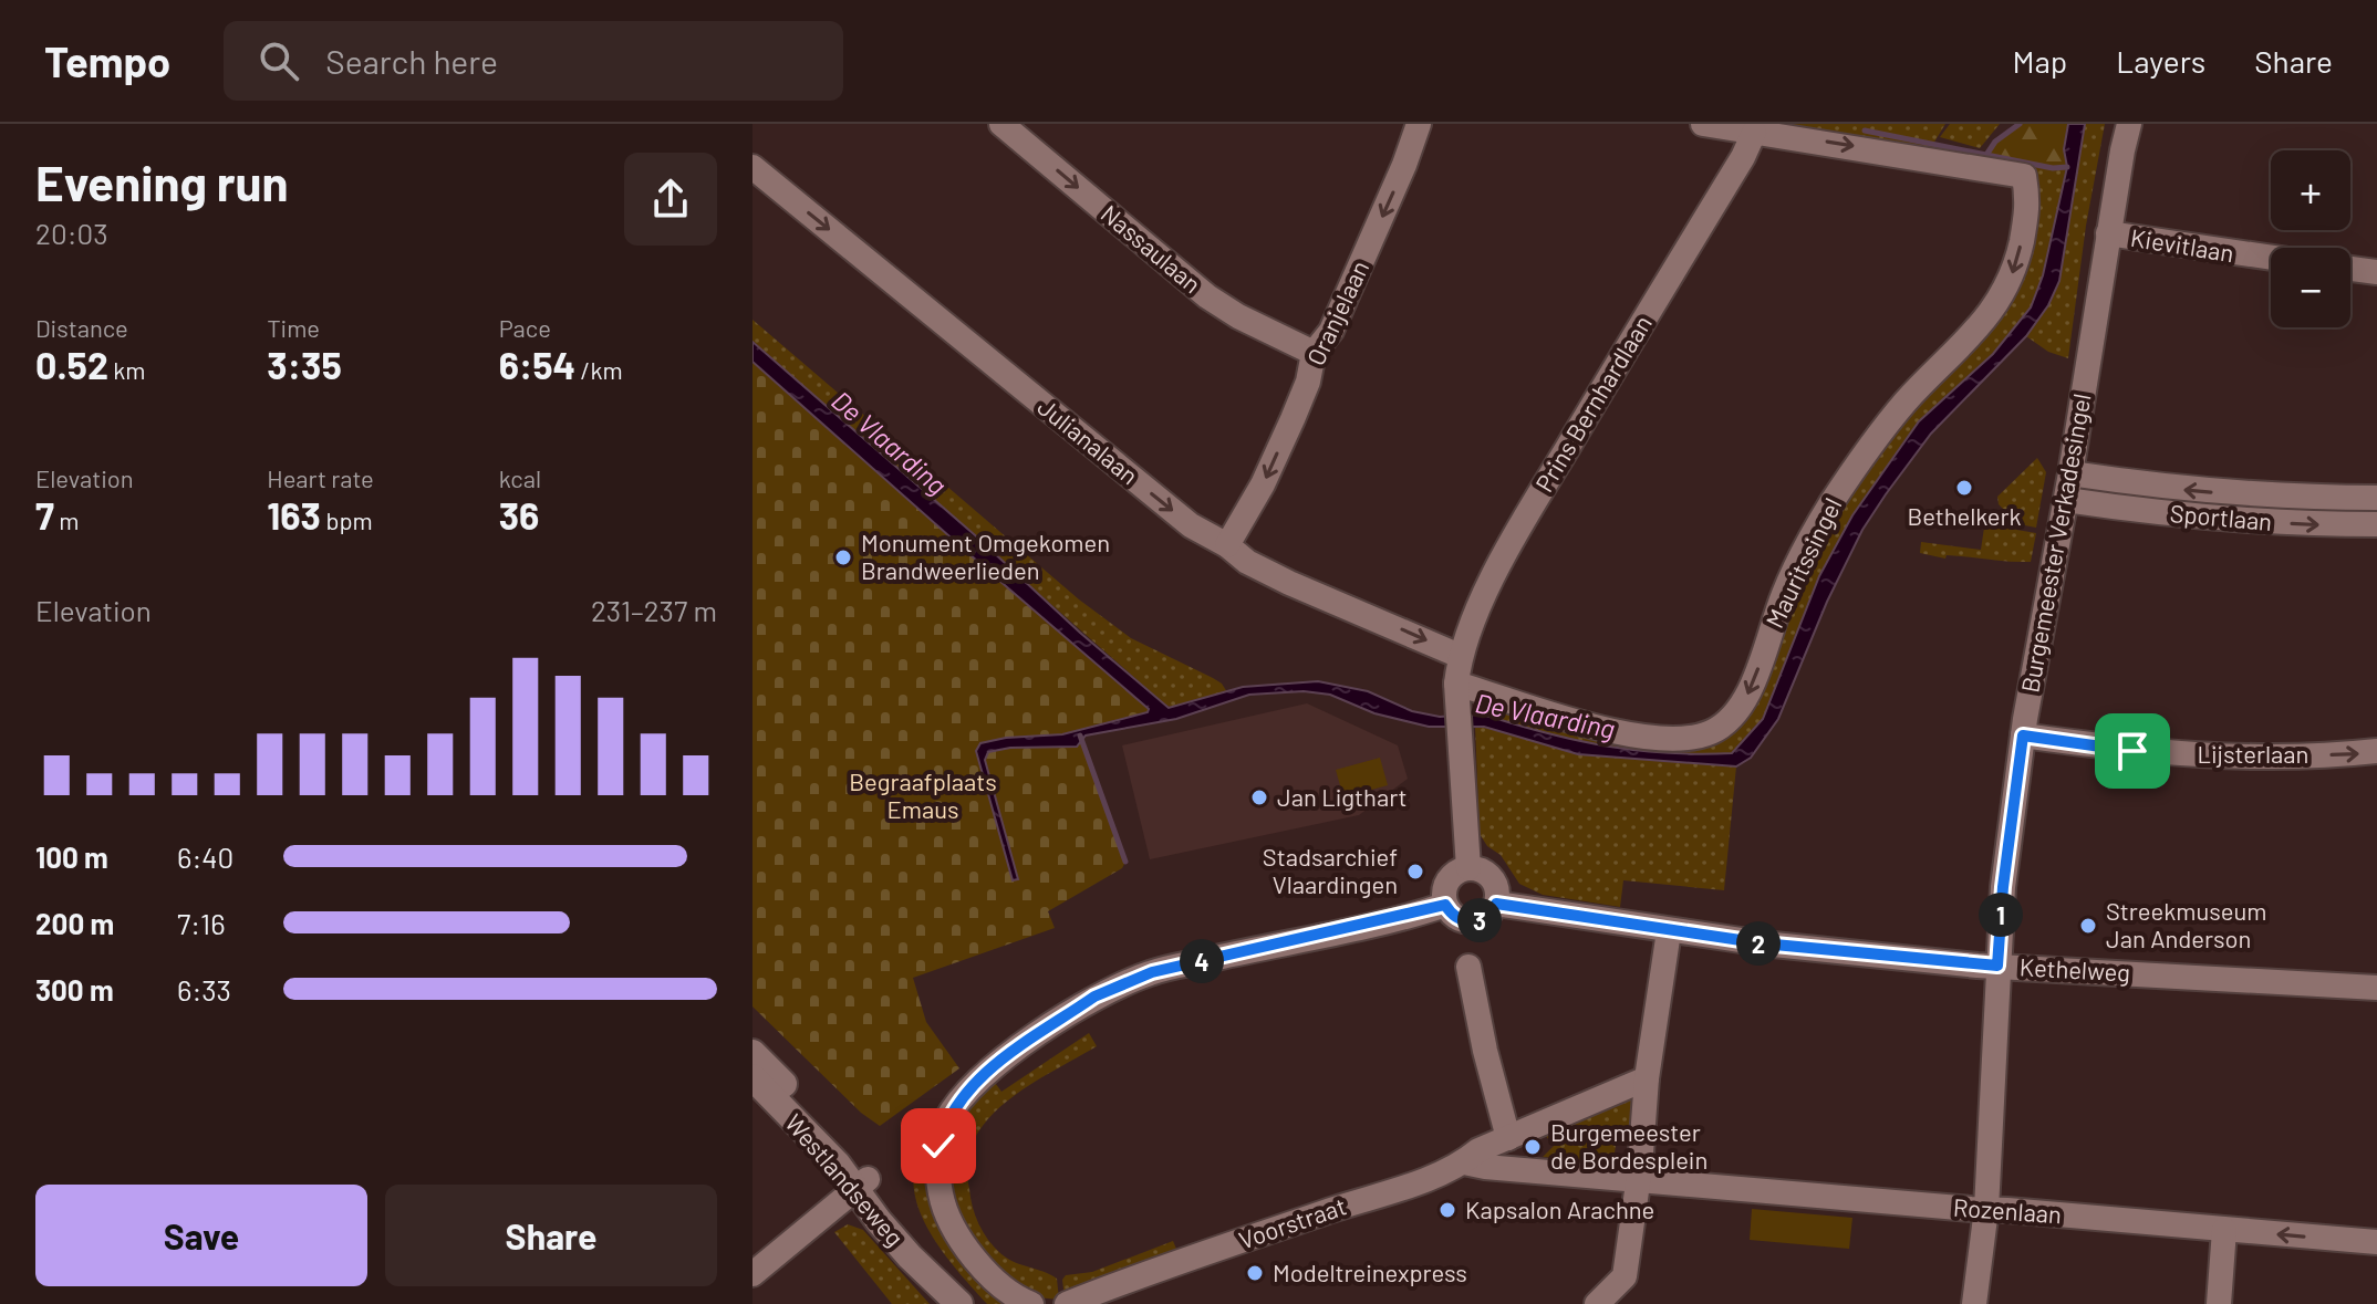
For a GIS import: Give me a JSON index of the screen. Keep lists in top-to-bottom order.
{
  "streets": {
    "main road": ["Westlandseweg"],
    "street": [
      "Kievitlaan",
      "Nassaulaan",
      "Oranjelaan",
      "Prins Bernhardlaan",
      "Julianalaan",
      "Sportlaan",
      "Burgemeester Verkadesingel",
      "Mauritssingel",
      "Lijsterlaan",
      "Kethelweg",
      "Rozenlaan",
      "Voorstraat"
    ]
  },
  "crossings": [
    ["Kievitlaan", "Burgemeester Verkadesingel"],
    ["Nassaulaan", "Oranjelaan"],
    ["Oranjelaan", "Julianalaan"],
    ["Prins Bernhardlaan", "Julianalaan"],
    ["Prins Bernhardlaan", "Mauritssingel"],
    ["Prins Bernhardlaan", "Kethelweg"],
    ["Sportlaan", "Burgemeester Verkadesingel"],
    ["Burgemeester Verkadesingel", "Lijsterlaan"],
    ["Burgemeester Verkadesingel", "Kethelweg"],
    ["Burgemeester Verkadesingel", "Rozenlaan"]
  ],
  "one_way": [
    "Nassaulaan",
    "Oranjelaan",
    "Julianalaan",
    "Lijsterlaan"
  ],
  "water": ["De Vlaarding"],
  "parks": ["Begraafplaats Emaus"],
  "places": [
    "Bethelkerk",
    "Monument Omgekomen Brandweerlieden",
    "Jan Ligthart",
    "Stadsarchief Vlaardingen",
    "Streekmuseum Jan Anderson",
    "Burgemeester de Bordesplein",
    "Kapsalon Arachne",
    "Modeltreinexpress"
  ],
  "page": {
    "header": "Tempo",
    "search": "Search here",
    "nav": ["Map", "Layers", "Share"],
    "heading": ["Evening run", "20:03"],
    "map_buttons": ["+", "−"],
    "stats": [
      ["Distance", "0.52 km"],
      ["Time", "3:35"],
      ["Pace", "6:54 /km"],
      ["Elevation", "7 m"],
      ["Heart rate", "163 bpm"],
      ["kcal", "36"]
    ],
    "chart": ["Elevation", "231–237 m"],
    "list": [
      {
        "name": "100 m",
        "note": "6:40"
      },
      {
        "name": "200 m",
        "note": "7:16"
      },
      {
        "name": "300 m",
        "note": "6:33"
      }
    ],
    "pins": [
      "1",
      "3",
      "2",
      "4"
    ],
    "buttons": ["Save", "Share"]
  }
}
